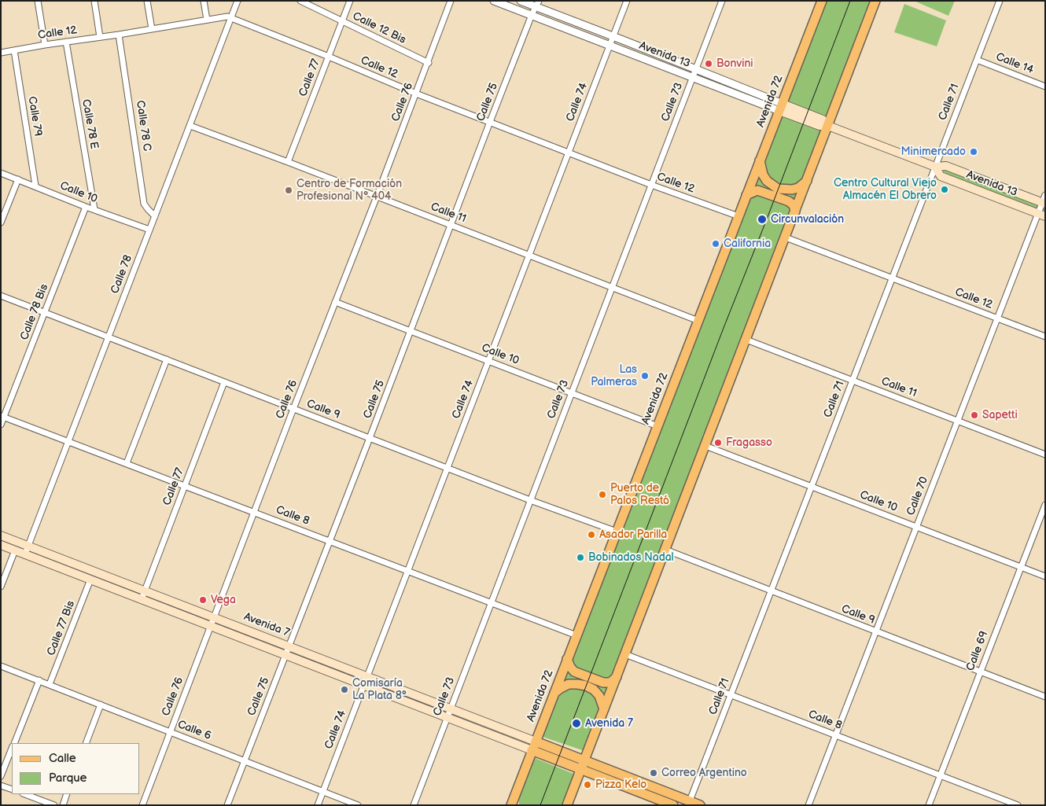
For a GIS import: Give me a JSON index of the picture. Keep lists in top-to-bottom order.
{
  "streets": {
    "main road": ["Avenida 13", "Avenida 72", "Avenida 7"],
    "street": [
      "Calle 12 Bis",
      "Calle 12",
      "Calle 14",
      "Calle 77",
      "Calle 76",
      "Calle 75",
      "Calle 74",
      "Calle 73",
      "Calle 71",
      "Calle 79",
      "Calle 78 E",
      "Calle 78 C",
      "Calle 10",
      "Calle 11",
      "Calle 78",
      "Calle 78 Bis",
      "Calle 9",
      "Calle 70",
      "Calle 8",
      "Calle 77 Bis",
      "Calle 69",
      "Calle 6"
    ]
  },
  "crossings": [
    ["Calle 12 Bis", "Calle 77"],
    ["Calle 12 Bis", "Calle 76"],
    ["Calle 12", "Calle 77"],
    ["Calle 12", "Avenida 72"],
    ["Calle 12", "Calle 76"],
    ["Calle 12", "Calle 75"],
    ["Calle 12", "Calle 74"],
    ["Calle 12", "Calle 73"],
    ["Calle 12", "Calle 71"],
    ["Calle 12", "Calle 79"],
    ["Calle 12", "Calle 78 E"],
    ["Calle 12", "Calle 78 C"],
    ["Calle 12", "Calle 78"],
    ["Calle 12", "Calle 70"],
    ["Avenida 13", "Avenida 72"],
    ["Avenida 13", "Calle 75"],
    ["Avenida 13", "Calle 74"],
    ["Avenida 13", "Calle 73"],
    ["Avenida 13", "Calle 71"],
    ["Avenida 13", "Calle 70"],
    ["Calle 14", "Calle 71"],
    ["Calle 77", "Calle 11"],
    ["Calle 77", "Calle 9"],
    ["Calle 77", "Calle 8"],
    ["Calle 77", "Avenida 7"],
    ["Avenida 72", "Calle 10"],
    ["Avenida 72", "Calle 11"],
    ["Avenida 72", "Calle 9"],
    ["Avenida 72", "Calle 8"],
    ["Avenida 72", "Avenida 7"],
    ["Calle 76", "Calle 10"],
    ["Calle 76", "Calle 11"],
    ["Calle 76", "Calle 9"],
    ["Calle 76", "Calle 8"],
    ["Calle 76", "Avenida 7"],
    ["Calle 76", "Calle 6"],
    ["Calle 75", "Calle 10"],
    ["Calle 75", "Calle 11"],
    ["Calle 75", "Calle 9"],
    ["Calle 75", "Calle 8"],
    ["Calle 75", "Avenida 7"],
    ["Calle 75", "Calle 6"],
    ["Calle 74", "Calle 10"],
    ["Calle 74", "Calle 11"],
    ["Calle 74", "Calle 9"],
    ["Calle 74", "Calle 8"],
    ["Calle 74", "Avenida 7"],
    ["Calle 74", "Calle 6"],
    ["Calle 73", "Calle 10"],
    ["Calle 73", "Calle 11"],
    ["Calle 73", "Calle 9"],
    ["Calle 73", "Calle 8"],
    ["Calle 73", "Avenida 7"],
    ["Calle 71", "Calle 10"],
    ["Calle 71", "Calle 11"],
    ["Calle 71", "Calle 9"],
    ["Calle 71", "Calle 8"],
    ["Calle 71", "Avenida 7"],
    ["Calle 79", "Calle 10"],
    ["Calle 78 E", "Calle 10"],
    ["Calle 78 C", "Calle 78"],
    ["Calle 10", "Calle 78"],
    ["Calle 10", "Calle 78 Bis"],
    ["Calle 10", "Calle 70"],
    ["Calle 10", "Calle 69"],
    ["Calle 11", "Calle 78"],
    ["Calle 11", "Calle 70"],
    ["Calle 78", "Calle 9"],
    ["Calle 78", "Calle 8"],
    ["Calle 78", "Avenida 7"],
    ["Calle 78 Bis", "Calle 9"],
    ["Calle 78 Bis", "Calle 8"],
    ["Calle 9", "Calle 70"],
    ["Calle 9", "Calle 69"],
    ["Calle 70", "Calle 8"],
    ["Calle 8", "Calle 69"],
    ["Avenida 7", "Calle 77 Bis"],
    ["Calle 77 Bis", "Calle 6"]
  ],
  "places": [
    "Bonvini",
    "Minimercado",
    "Centro Cultural Viejo Almacén El Obrero",
    "Centro de Formación Profesional N° 404",
    "Circunvalación",
    "California",
    "Las Palmeras",
    "Sapetti",
    "Fragasso",
    "Puerto de Palos Restó",
    "Asador Parilla",
    "Bobinados Nadal",
    "Vega",
    "Comisaría La Plata 8°",
    "Avenida 7",
    "Correo Argentino",
    "Pizza Kelo"
  ],
  "legend": ["Calle", "Parque"]
}
